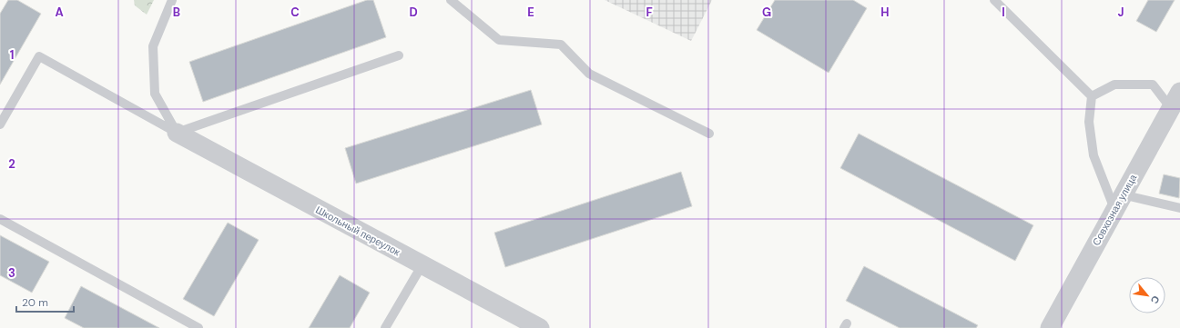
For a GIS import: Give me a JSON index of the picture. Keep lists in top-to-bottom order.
{
  "streets": {
    "street": ["Совхозная улица", "Школьный переулок"]
  },
  "scale_bar": "20 m",
  "north": "bottom right",
  "grid": {
    "columns": [
      "A",
      "B",
      "C",
      "D",
      "E",
      "F",
      "G",
      "H",
      "I",
      "J"
    ],
    "rows": ["1", "2", "3"]
  }
}
